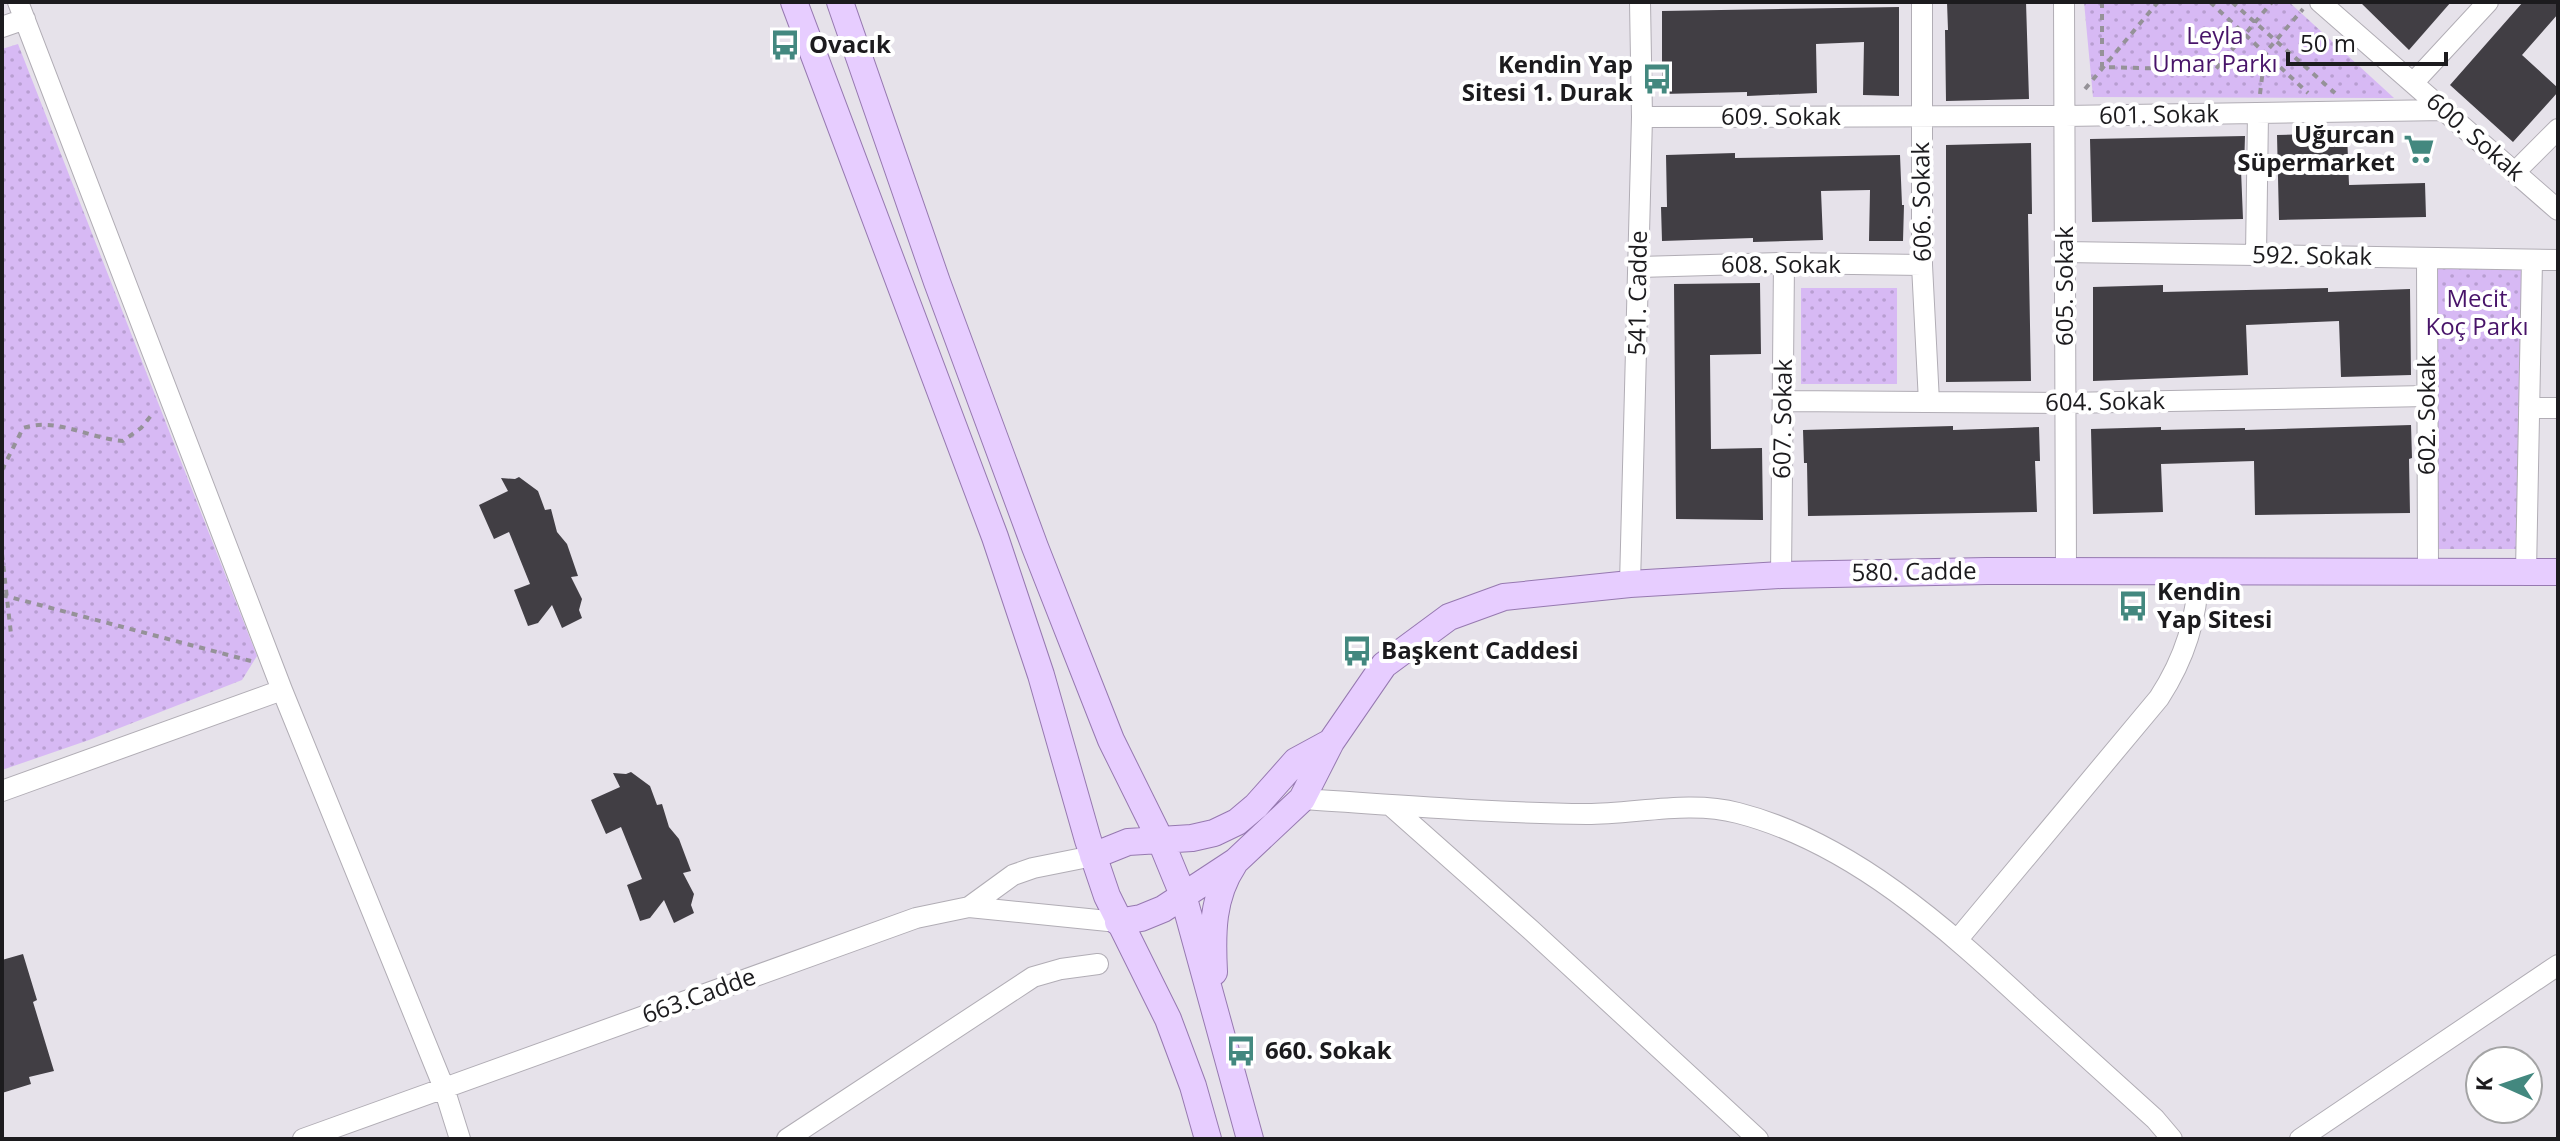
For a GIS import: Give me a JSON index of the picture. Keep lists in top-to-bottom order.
{
  "streets": {
    "main road": ["580. Cadde"],
    "street": [
      "601. Sokak",
      "609. Sokak",
      "600. Sokak",
      "606. Sokak",
      "592. Sokak",
      "608. Sokak",
      "605. Sokak",
      "541. Cadde",
      "604. Sokak",
      "602. Sokak",
      "607. Sokak",
      "663.Cadde"
    ]
  },
  "crossings": [
    ["601. Sokak", "609. Sokak"],
    ["601. Sokak", "600. Sokak"],
    ["601. Sokak", "606. Sokak"],
    ["601. Sokak", "605. Sokak"],
    ["609. Sokak", "606. Sokak"],
    ["609. Sokak", "541. Cadde"],
    ["606. Sokak", "608. Sokak"],
    ["606. Sokak", "604. Sokak"],
    ["592. Sokak", "605. Sokak"],
    ["592. Sokak", "602. Sokak"],
    ["608. Sokak", "541. Cadde"],
    ["608. Sokak", "607. Sokak"],
    ["605. Sokak", "604. Sokak"],
    ["605. Sokak", "580. Cadde"],
    ["541. Cadde", "580. Cadde"],
    ["604. Sokak", "602. Sokak"],
    ["604. Sokak", "607. Sokak"],
    ["602. Sokak", "580. Cadde"],
    ["607. Sokak", "580. Cadde"]
  ],
  "parks": ["Leyla Umar Parkı", "Mecit Koç Parkı"],
  "places": {
    "bus stop": [
      "Ovacık",
      "Kendin Yap Sitesi 1. Durak",
      "Kendin Yap Sitesi",
      "Başkent Caddesi",
      "660. Sokak"
    ],
    "supermarket": ["Uğurcan Süpermarket"]
  },
  "scale_bar": "50 m",
  "north": "left"
}
